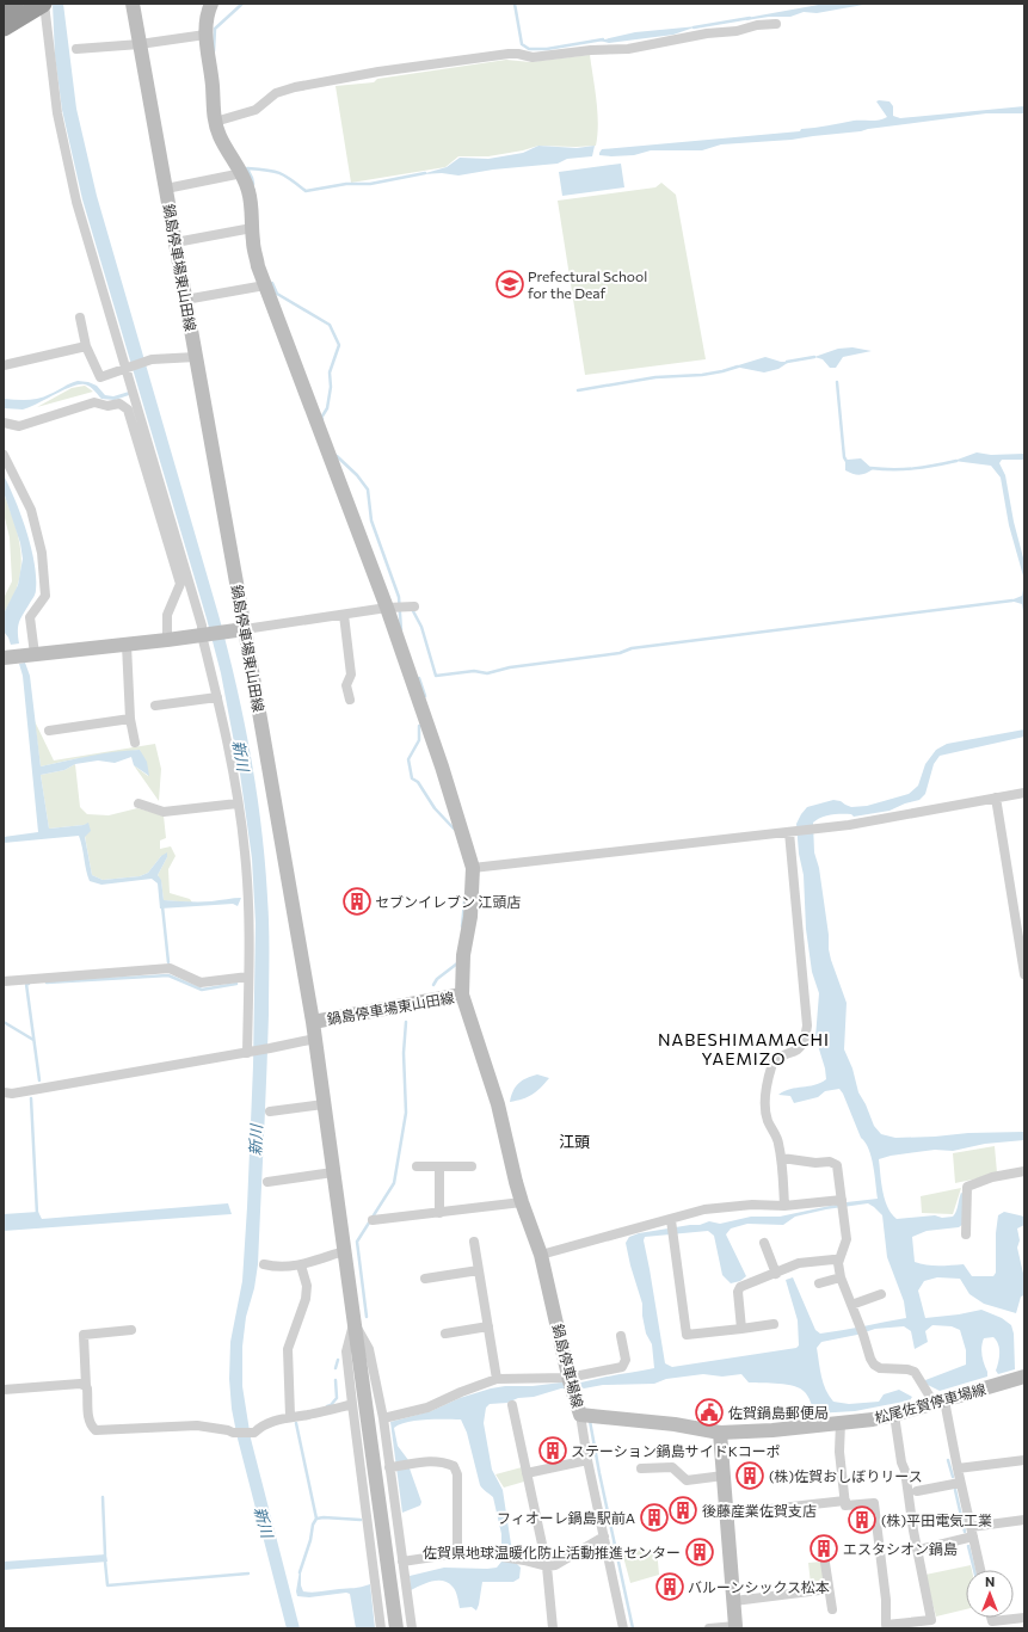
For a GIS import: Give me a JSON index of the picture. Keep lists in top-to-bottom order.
{
  "streets": {
    "main road": ["鍋島停車場東山田線", "鍋島停車場線", "松尾佐賀停車場線"]
  },
  "crossings": [
    ["鍋島停車場東山田線", "鍋島停車場線"],
    ["鍋島停車場線", "松尾佐賀停車場線"]
  ],
  "districts": ["NABESHIMAMACHI YAEMIZO", "江頭"],
  "water": ["新川"],
  "places": {
    "school or university": ["Prefectural School for the Deaf"],
    "building": [
      "セブンイレブン 江頭店",
      "ステーション鍋島サイドKコーポ",
      "(株)佐賀おしぼりリース",
      "後藤産業佐賀支店",
      "フィオーレ鍋島駅前A",
      "(株)平田電気工業",
      "エスタシオン鍋島",
      "佐賀県地球温暖化防止活動推進センター",
      "バルーンシックス松本"
    ],
    "public building": ["佐賀鍋島郵便局"]
  },
  "north": "top"
}
